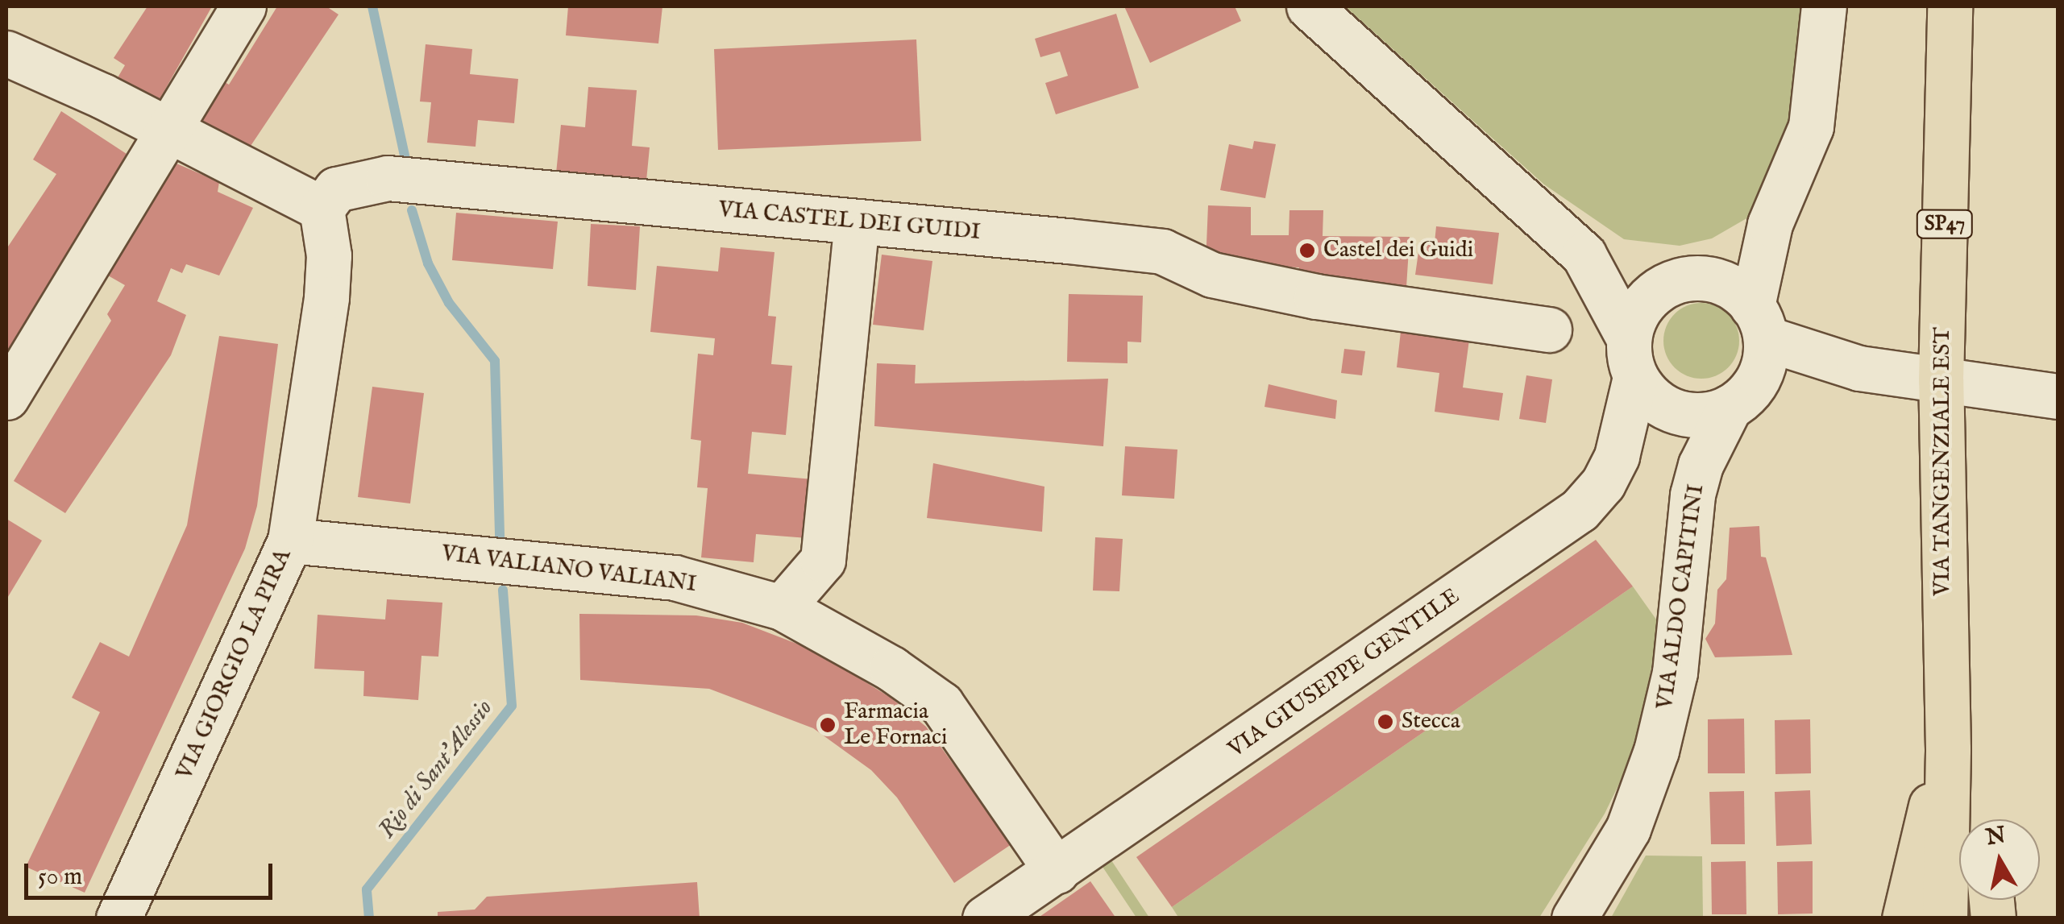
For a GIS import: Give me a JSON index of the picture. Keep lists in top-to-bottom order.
{
  "streets": {
    "main road": ["SP47", "VIA TANGENZIALE EST"],
    "street": [
      "VIA CASTEL DEI GUIDI",
      "VIA VALIANO VALIANI",
      "VIA ALDO CAPITINI",
      "VIA GIORGIO LA PIRA",
      "VIA GIUSEPPE GENTILE"
    ]
  },
  "crossings": [
    ["VIA CASTEL DEI GUIDI", "VIA GIORGIO LA PIRA"],
    ["VIA VALIANO VALIANI", "VIA GIORGIO LA PIRA"],
    ["VIA VALIANO VALIANI", "VIA GIUSEPPE GENTILE"],
    ["VIA ALDO CAPITINI", "VIA GIUSEPPE GENTILE"]
  ],
  "water": ["Rio di Sant'Alessio"],
  "places": ["Castel dei Guidi", "Stecca", "Farmacia Le Fornaci"],
  "scale_bar": "50 m",
  "north": "top"
}
